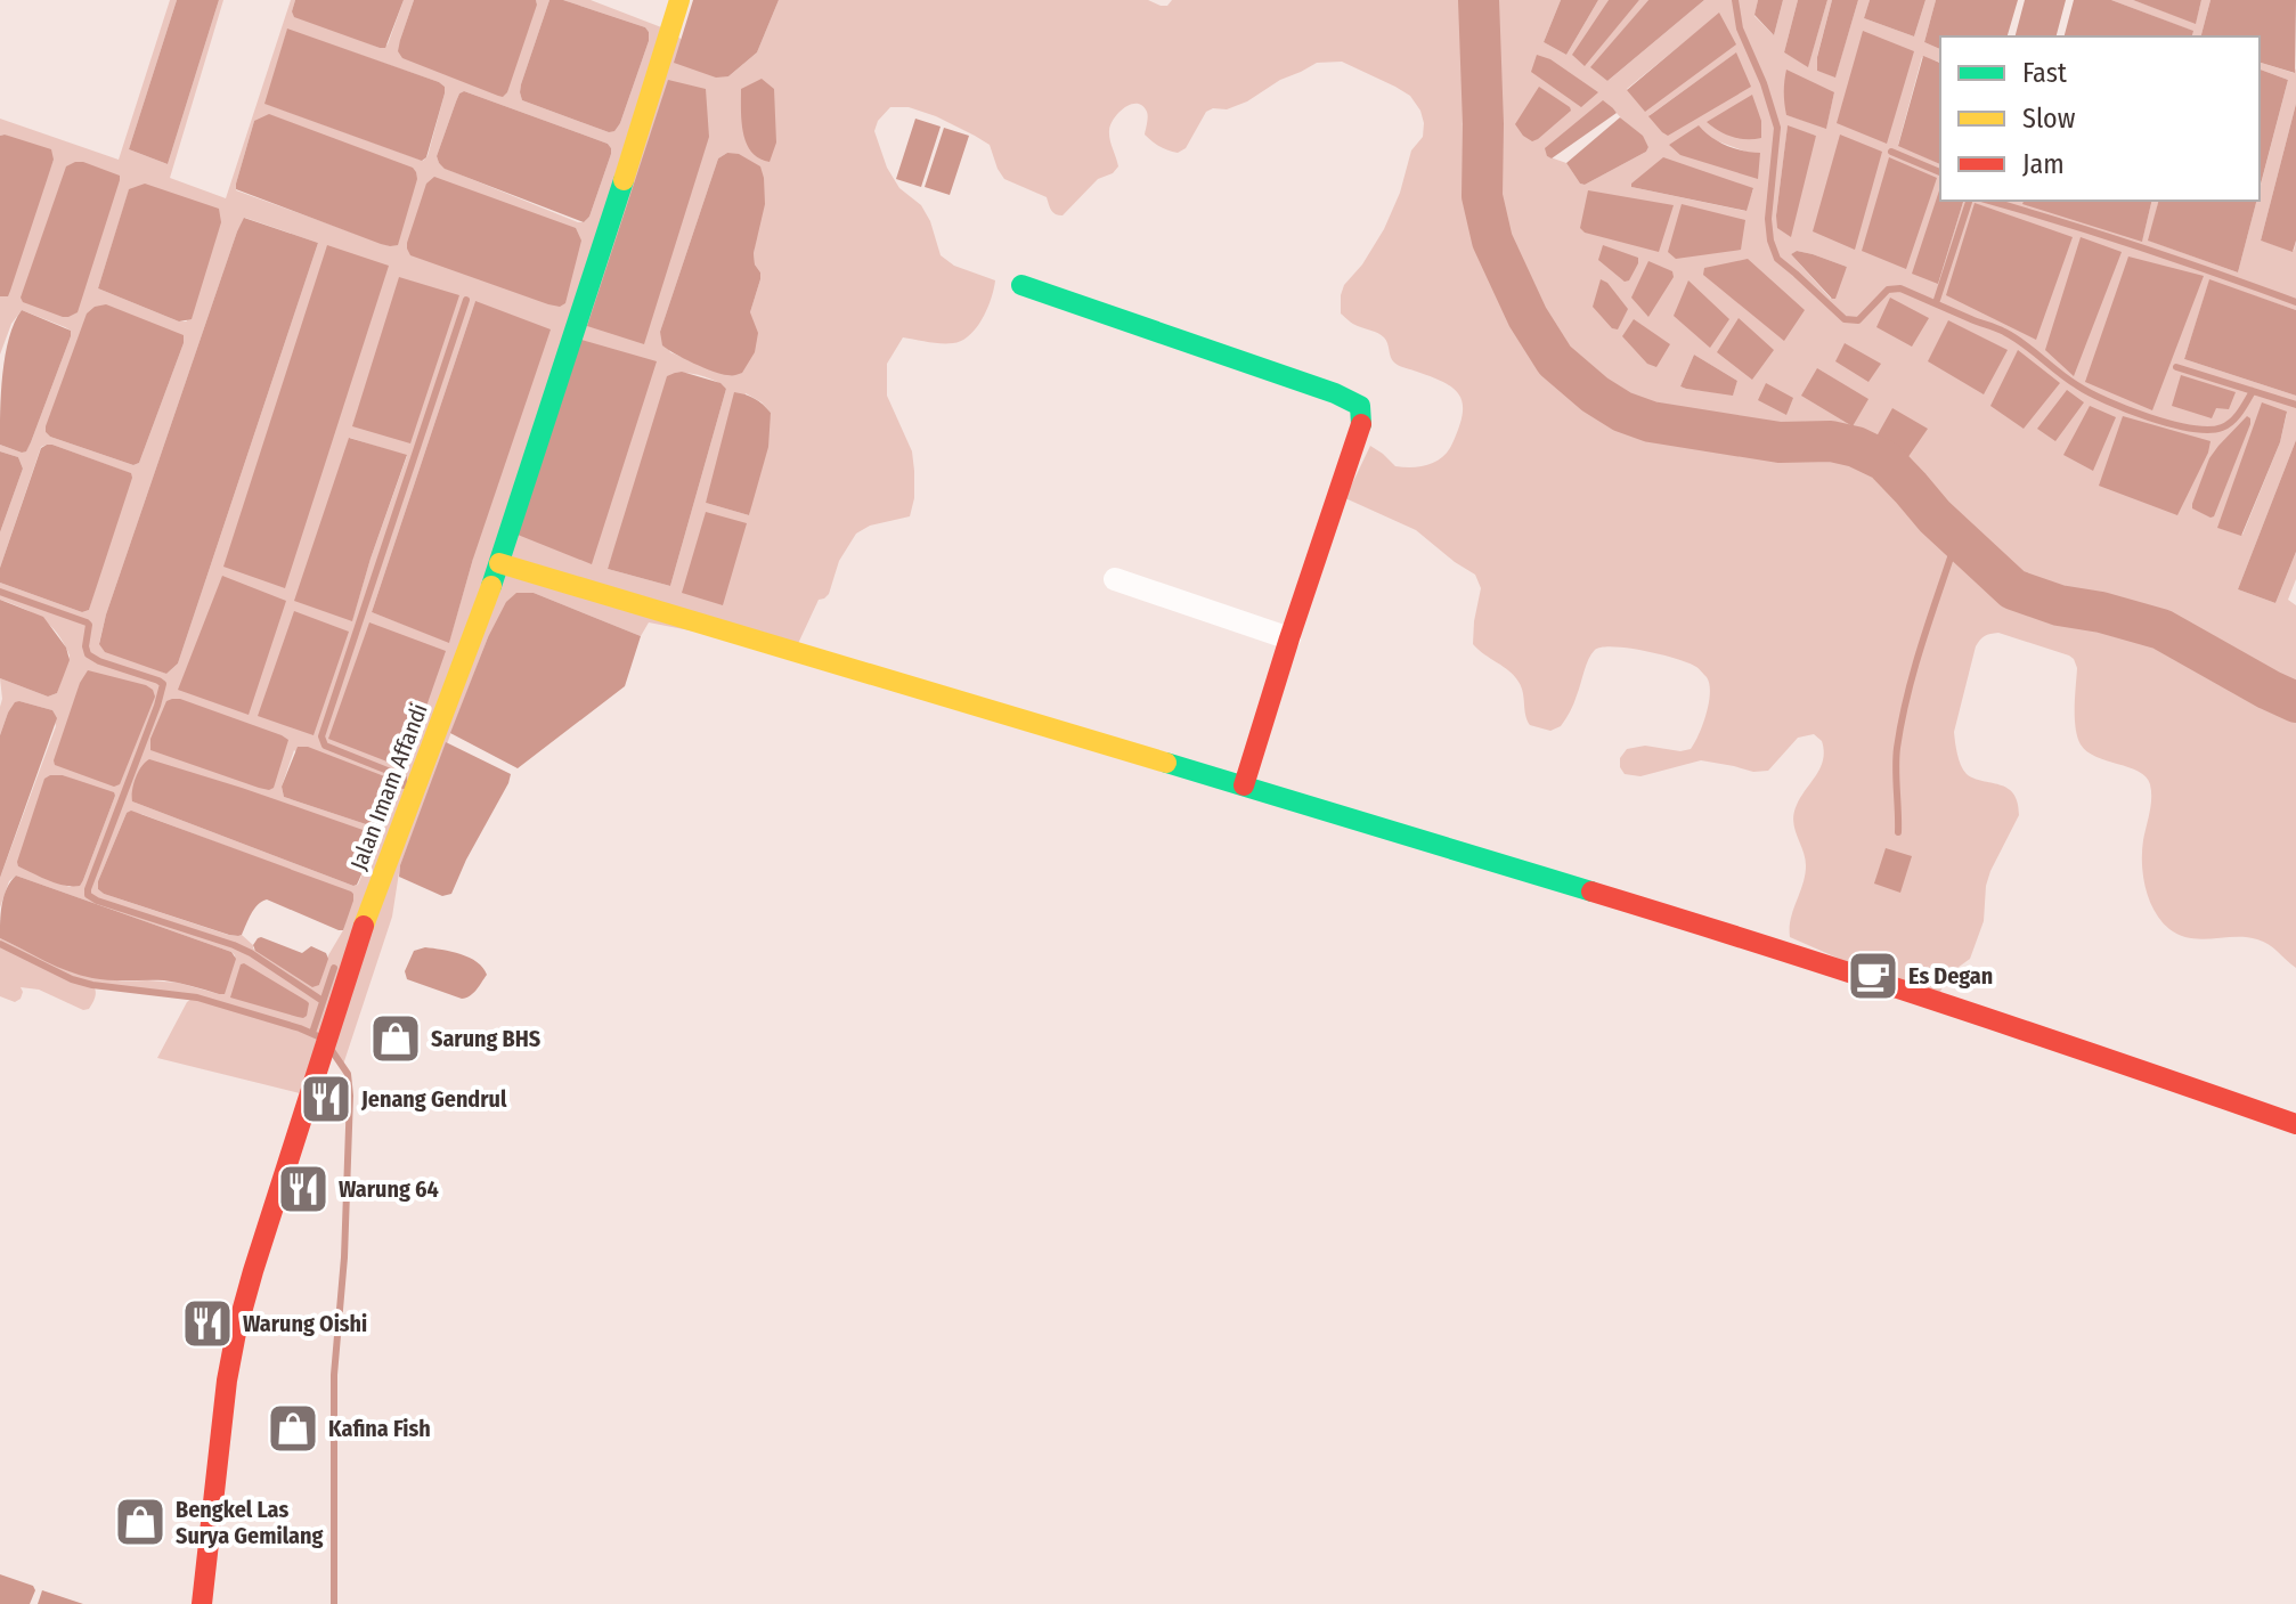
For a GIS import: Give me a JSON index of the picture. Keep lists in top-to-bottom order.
{
  "streets": {
    "street": ["Jalan Imam Affandi"]
  },
  "places": {
    "cafe": ["Es Degan"],
    "shop": ["Sarung BHS", "Kafina Fish", "Bengkel Las Surya Gemilang"],
    "restaurant": ["Jenang Gendrul", "Warung 64", "Warung Oishi"]
  },
  "legend": ["Fast", "Slow", "Jam"]
}
